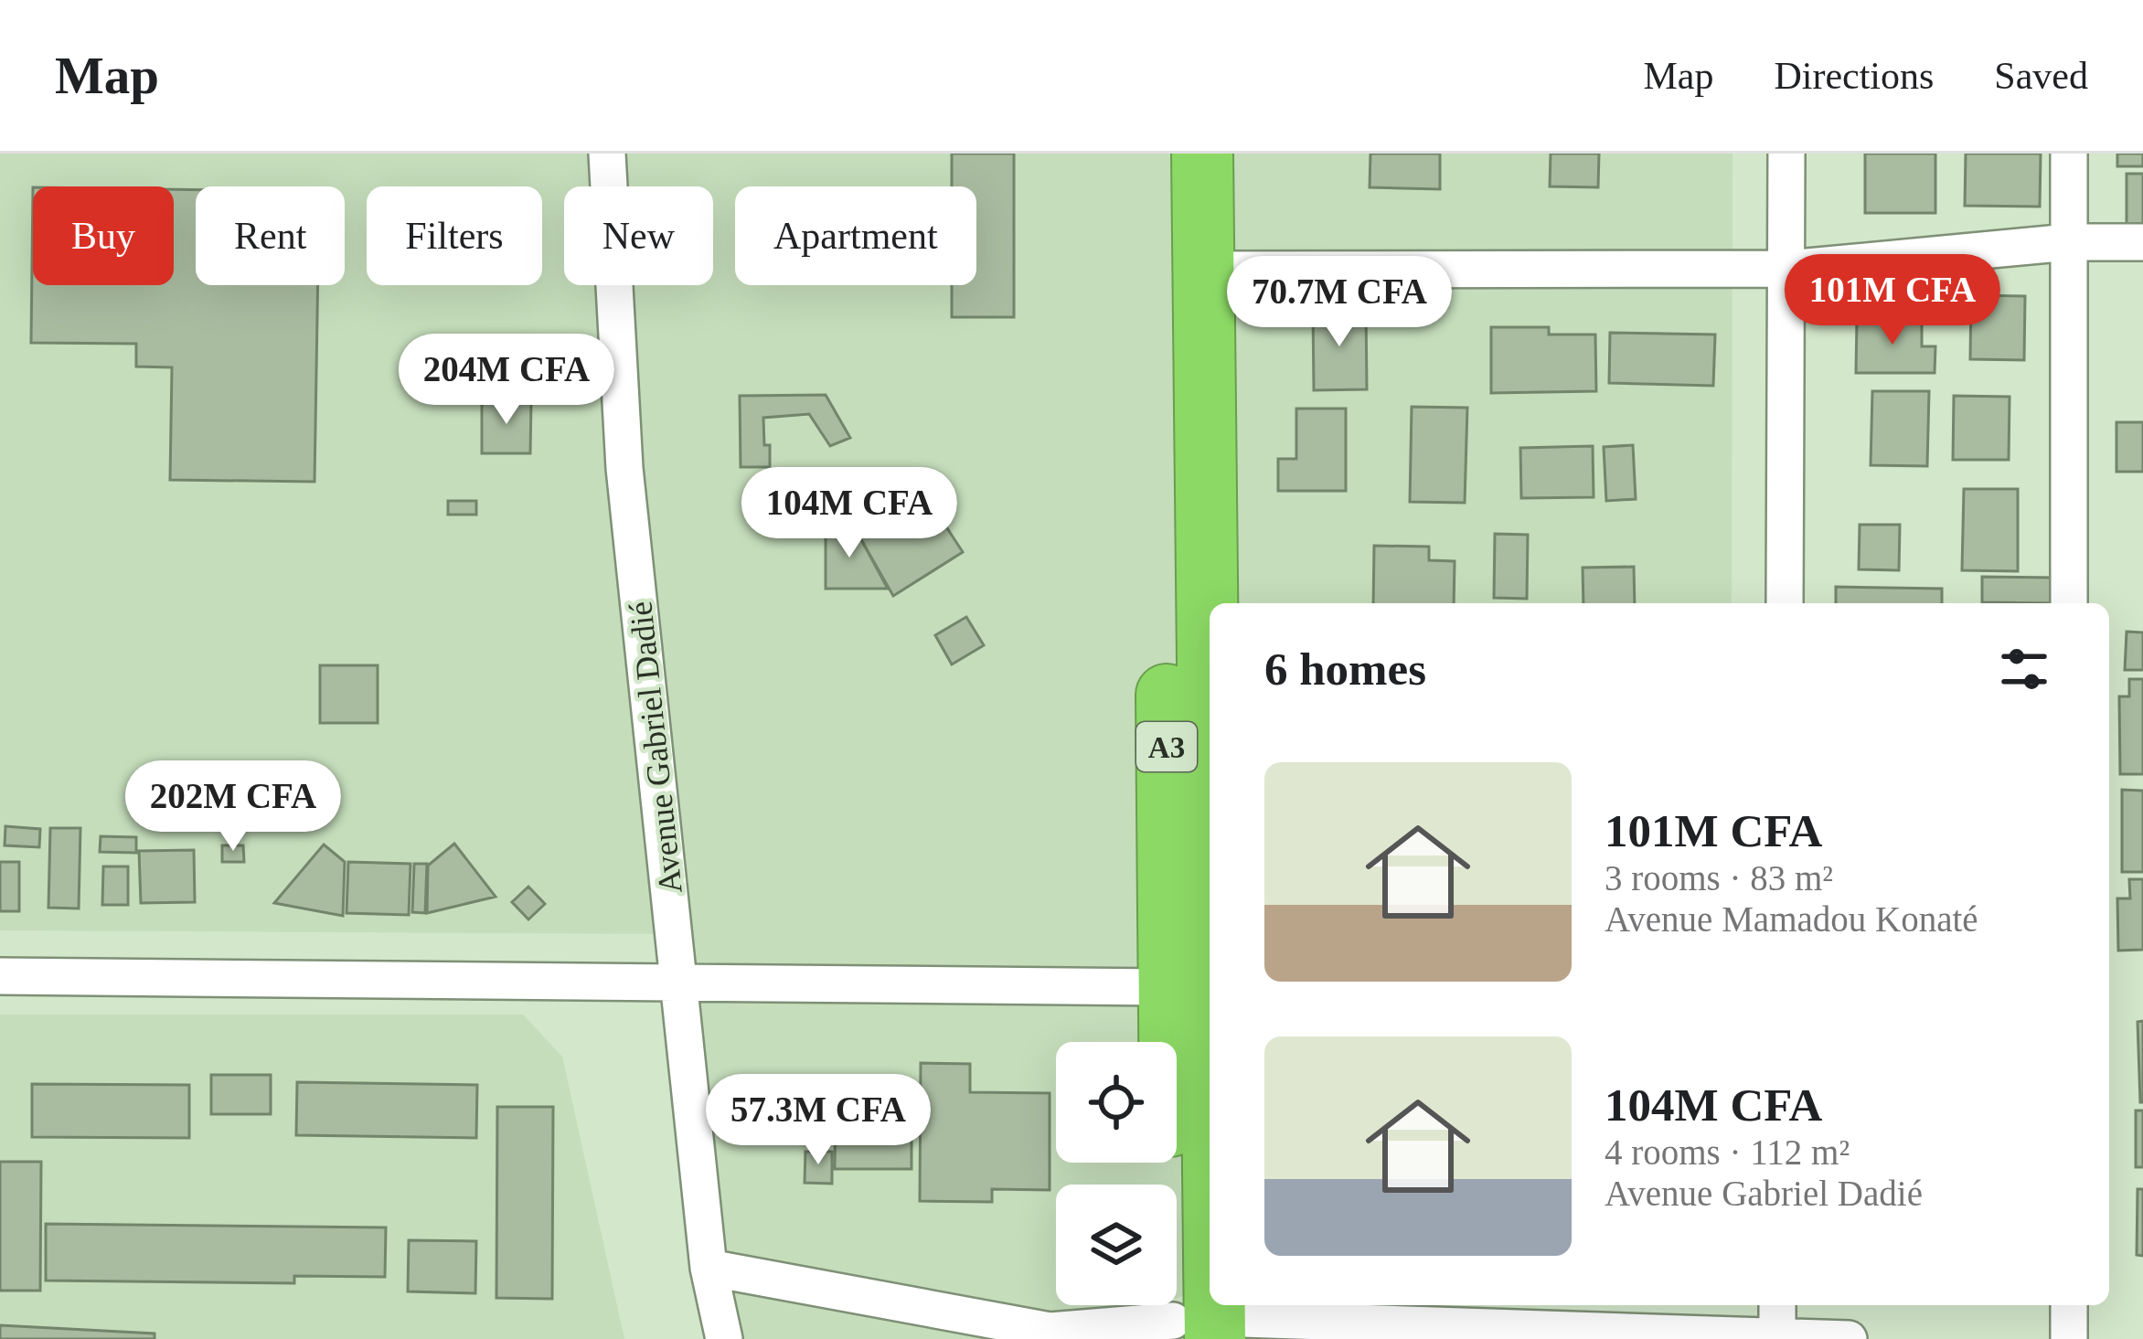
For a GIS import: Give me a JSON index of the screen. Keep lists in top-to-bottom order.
{
  "streets": {
    "highway": ["A3"],
    "street": ["Avenue Gabriel Dadié"]
  },
  "page": {
    "header": "Map",
    "nav": ["Map", "Directions", "Saved"],
    "chip": [
      "Buy",
      "Rent",
      "Filters",
      "New",
      "Apartment"
    ],
    "price": [
      "101M CFA",
      "70.7M CFA",
      "204M CFA",
      "104M CFA",
      "202M CFA",
      "57.3M CFA"
    ],
    "heading": "6 homes",
    "list": [
      {
        "name": "101M CFA",
        "note": "3 rooms · 83 m² · Avenue Mamadou Konaté"
      },
      {
        "name": "104M CFA",
        "note": "4 rooms · 112 m² · Avenue Gabriel Dadié"
      }
    ]
  }
}
